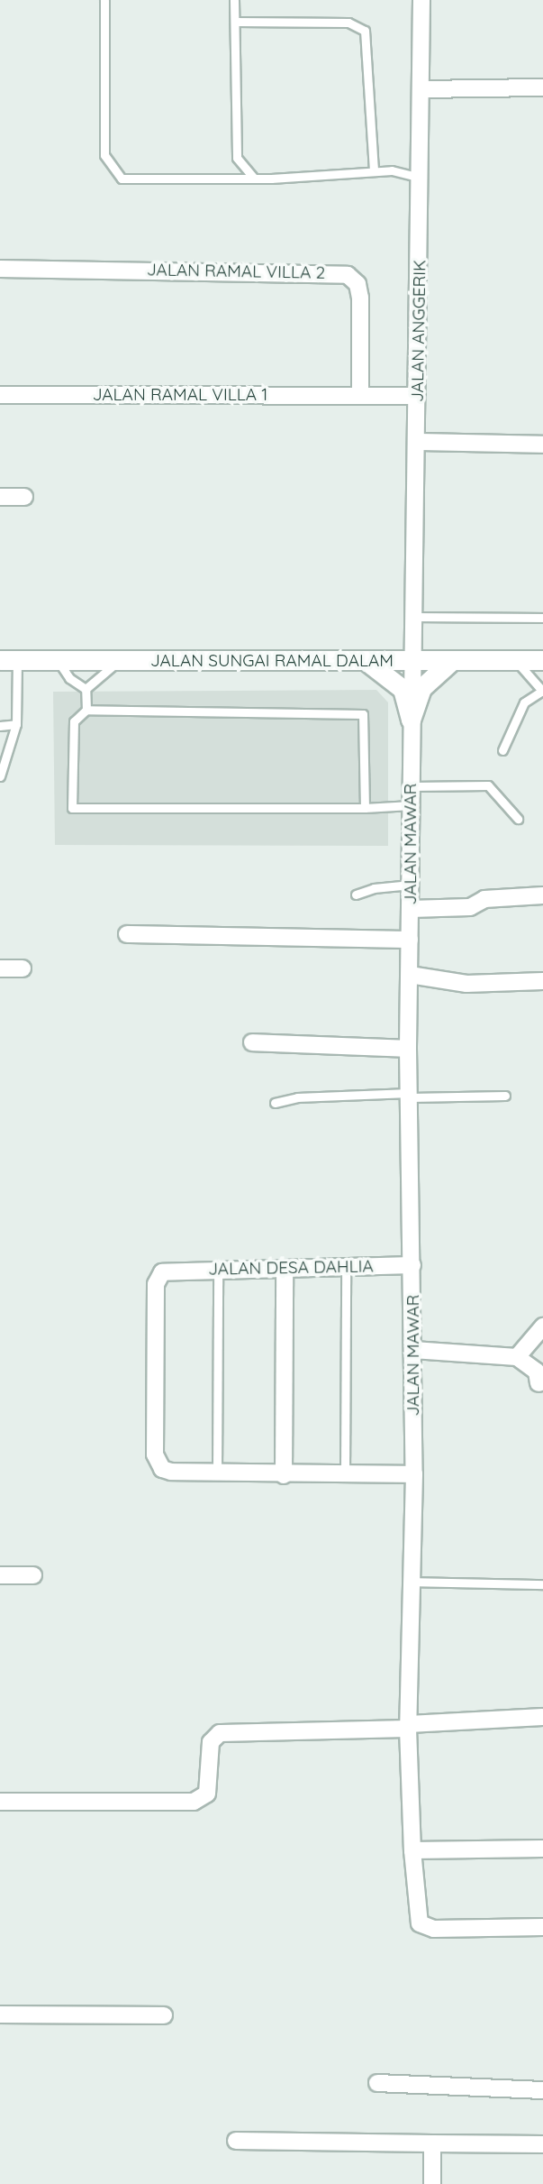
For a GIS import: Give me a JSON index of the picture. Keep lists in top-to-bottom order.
{
  "streets": {
    "street": [
      "JALAN RAMAL VILLA 2",
      "JALAN ANGGERIK",
      "JALAN RAMAL VILLA 1",
      "JALAN SUNGAI RAMAL DALAM",
      "JALAN MAWAR",
      "JALAN DESA DAHLIA"
    ]
  },
  "crossings": [
    ["JALAN RAMAL VILLA 2", "JALAN RAMAL VILLA 1"],
    ["JALAN ANGGERIK", "JALAN RAMAL VILLA 1"],
    ["JALAN ANGGERIK", "JALAN SUNGAI RAMAL DALAM"],
    ["JALAN ANGGERIK", "JALAN MAWAR"],
    ["JALAN SUNGAI RAMAL DALAM", "JALAN MAWAR"],
    ["JALAN MAWAR", "JALAN DESA DAHLIA"]
  ]
}
